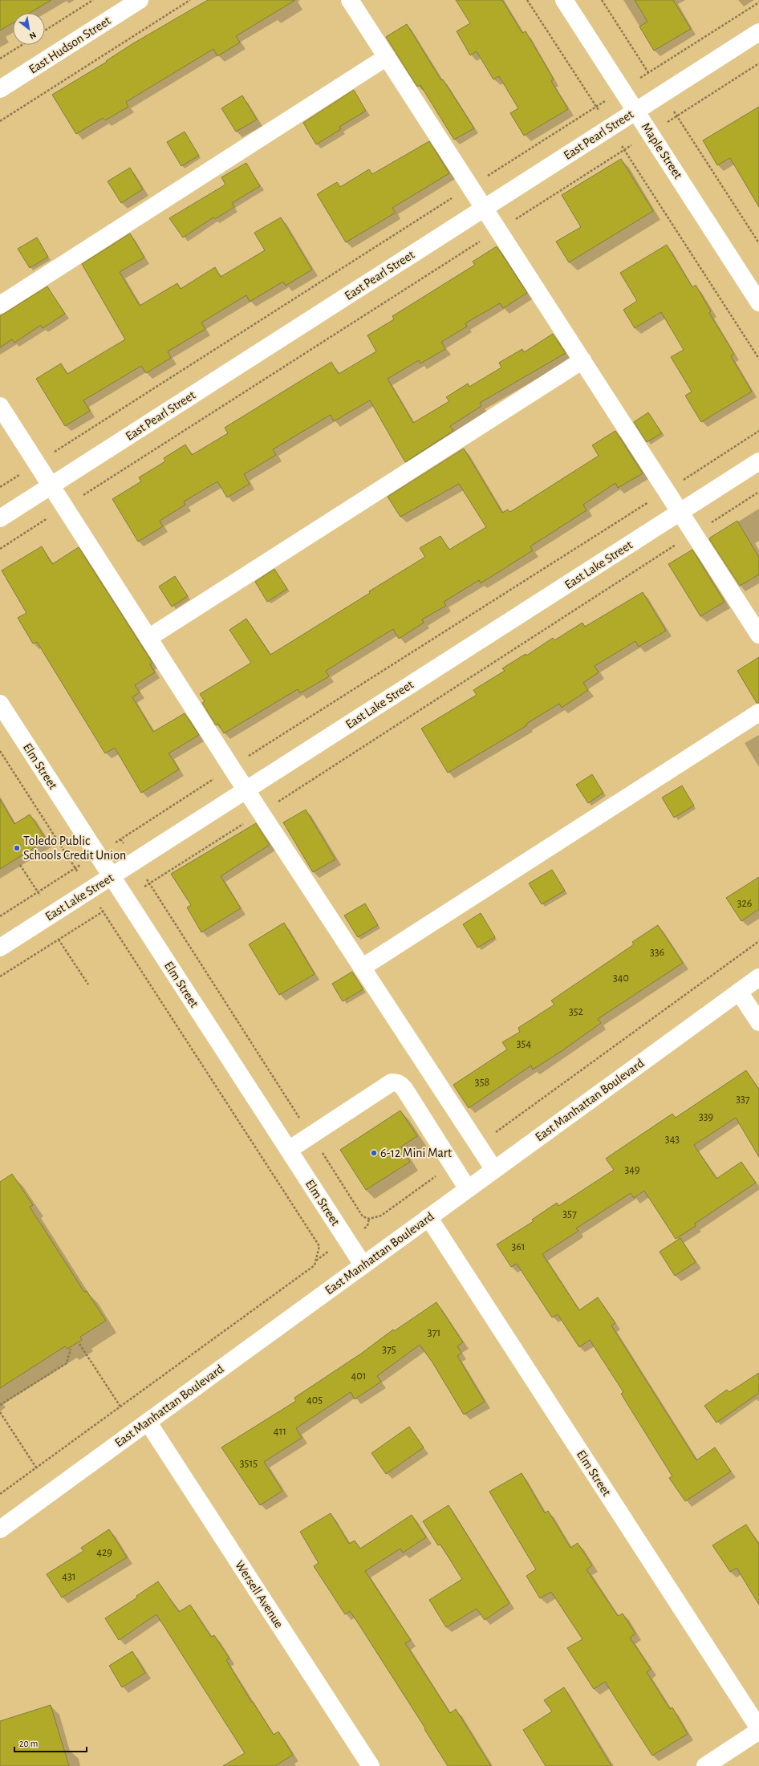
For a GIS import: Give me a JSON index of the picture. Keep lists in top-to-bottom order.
{
  "streets": {
    "street": [
      "East Hudson Street",
      "East Pearl Street",
      "Maple Street",
      "East Lake Street",
      "Elm Street",
      "East Manhattan Boulevard",
      "Wersell Avenue"
    ]
  },
  "crossings": [
    ["East Pearl Street", "Maple Street"],
    ["East Lake Street", "Elm Street"],
    ["Elm Street", "East Manhattan Boulevard"],
    ["East Manhattan Boulevard", "Wersell Avenue"]
  ],
  "places": ["Toledo Public Schools Credit Union", "6-12 Mini Mart"],
  "house_numbers": [
    "326",
    "336",
    "340",
    "352",
    "354",
    "358",
    "337",
    "339",
    "343",
    "349",
    "357",
    "361",
    "371",
    "375",
    "401",
    "405",
    "411",
    "3515",
    "429",
    "431"
  ],
  "scale_bar": "20 m",
  "north": "bottom right"
}
